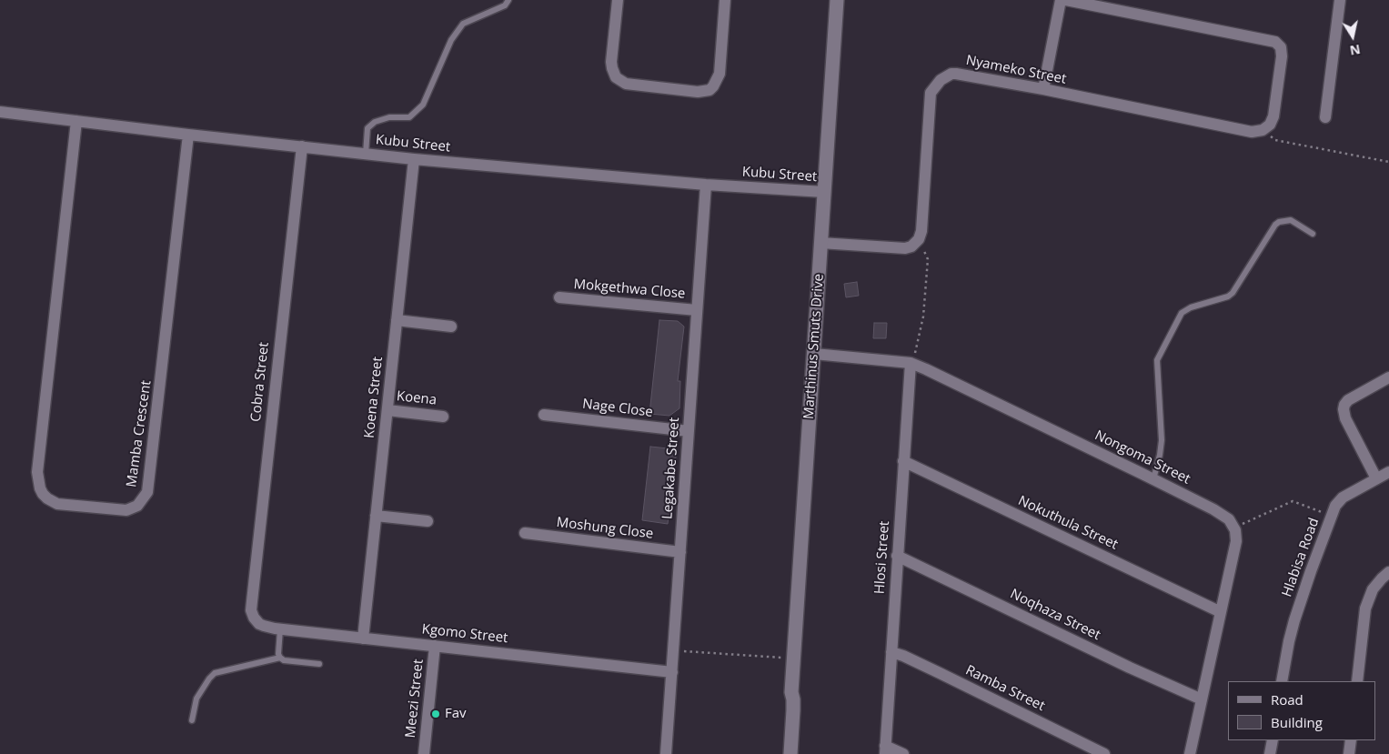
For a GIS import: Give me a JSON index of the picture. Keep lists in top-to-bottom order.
{
  "streets": {
    "street": [
      "Nyameko Street",
      "Kubu Street",
      "Mokgethwa Close",
      "Marthinus Smuts Drive",
      "Cobra Street",
      "Koena Street",
      "Koena",
      "Nage Close",
      "Mamba Crescent",
      "Nongoma Street",
      "Legakabe Street",
      "Nokuthula Street",
      "Moshung Close",
      "Hlosi Street",
      "Hlabisa Road",
      "Noqhaza Street",
      "Kgomo Street",
      "Ramba Street",
      "Meezi Street"
    ]
  },
  "crossings": [
    ["Kubu Street", "Marthinus Smuts Drive"],
    ["Kubu Street", "Cobra Street"],
    ["Kubu Street", "Koena Street"],
    ["Kubu Street", "Mamba Crescent"],
    ["Kubu Street", "Legakabe Street"],
    ["Mokgethwa Close", "Legakabe Street"],
    ["Marthinus Smuts Drive", "Nongoma Street"],
    ["Cobra Street", "Kgomo Street"],
    ["Koena Street", "Koena"],
    ["Koena Street", "Kgomo Street"],
    ["Nage Close", "Legakabe Street"],
    ["Nongoma Street", "Hlosi Street"],
    ["Legakabe Street", "Moshung Close"],
    ["Legakabe Street", "Kgomo Street"],
    ["Nokuthula Street", "Hlosi Street"],
    ["Hlosi Street", "Noqhaza Street"],
    ["Hlosi Street", "Ramba Street"],
    ["Kgomo Street", "Meezi Street"]
  ],
  "places": ["Fav"],
  "legend": ["Road", "Building"],
  "north": "bottom"
}
